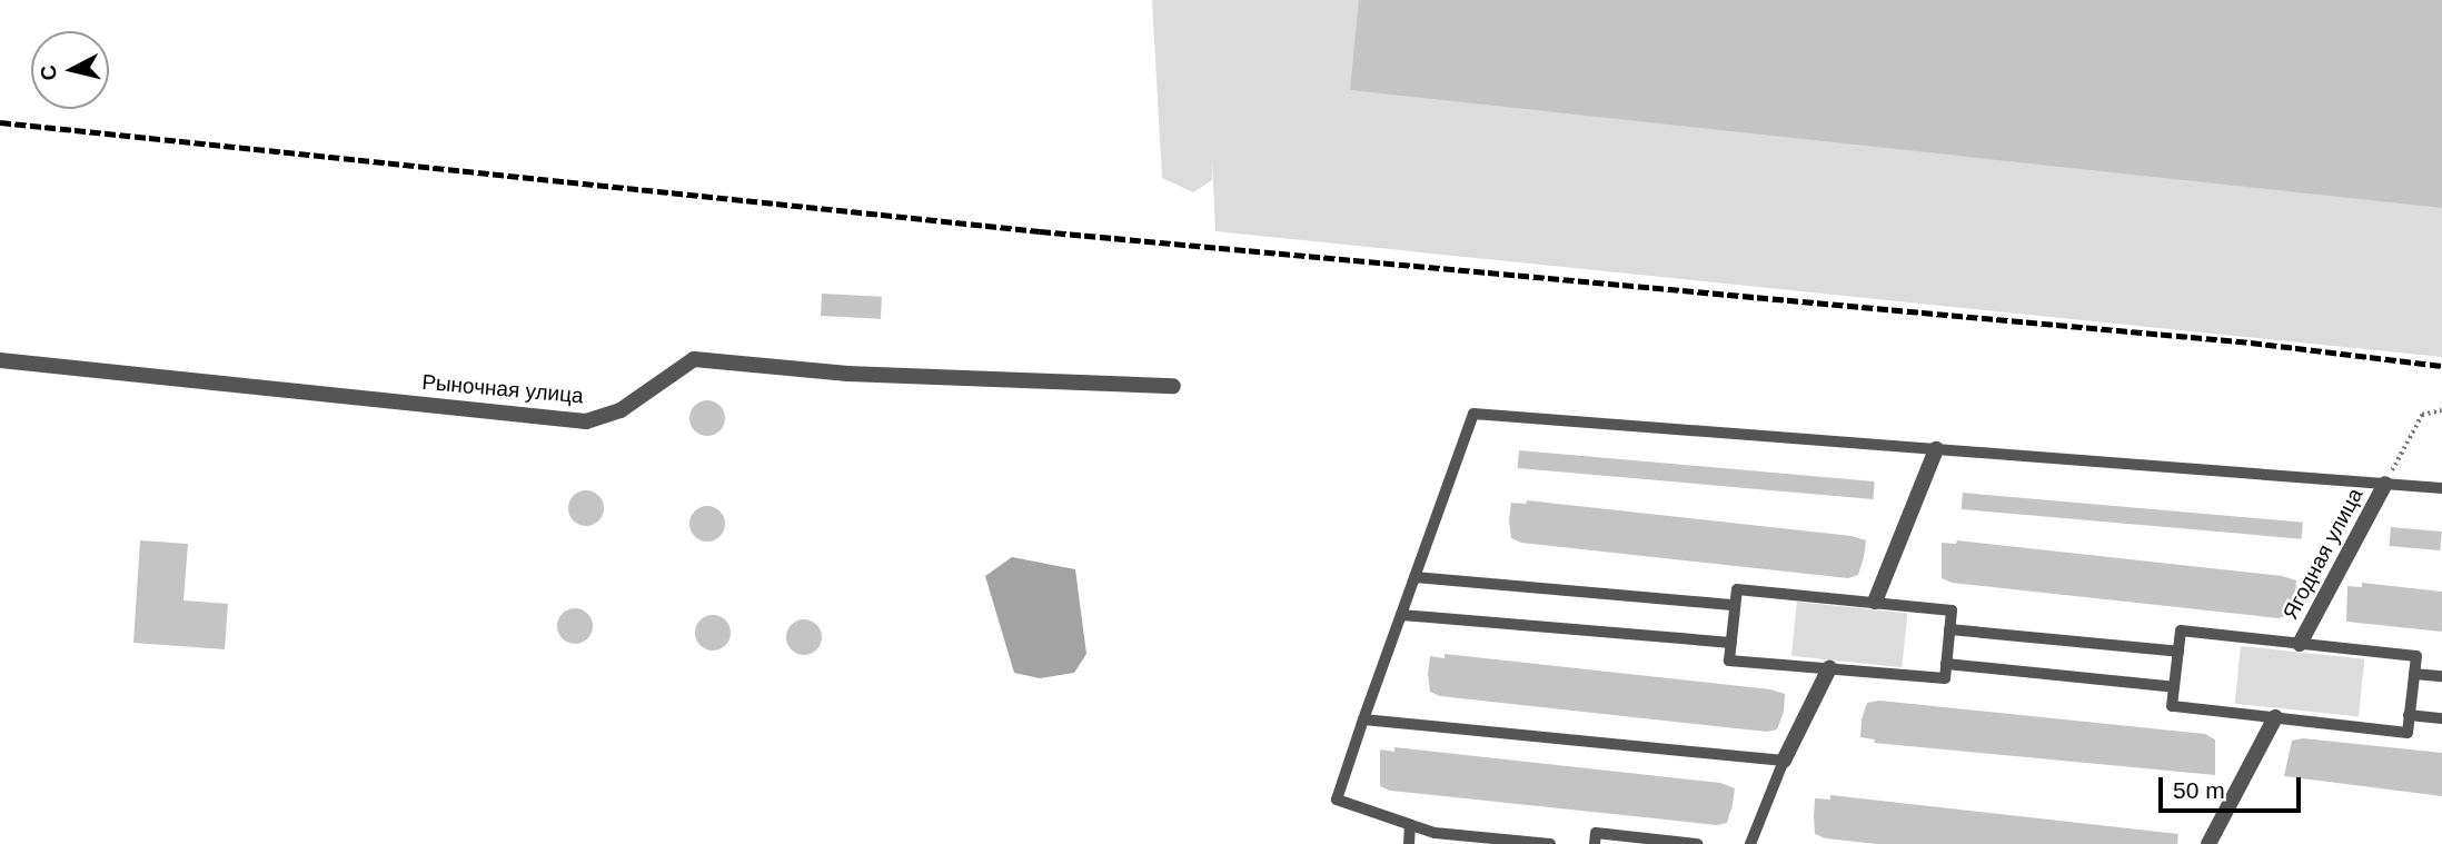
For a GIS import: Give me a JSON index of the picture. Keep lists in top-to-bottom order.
{
  "streets": {
    "street": ["Рыночная улица", "Ягодная улица"]
  },
  "scale_bar": "50 m",
  "north": "left"
}
